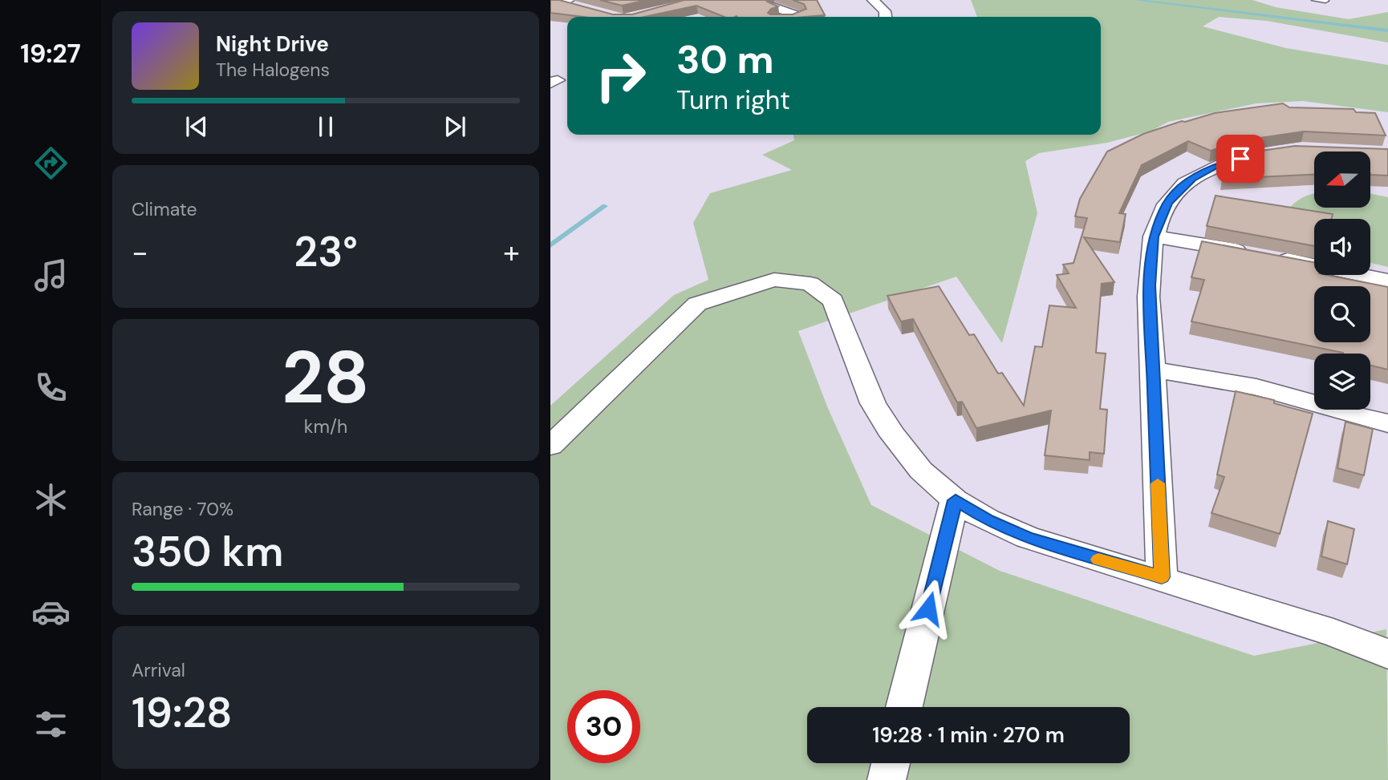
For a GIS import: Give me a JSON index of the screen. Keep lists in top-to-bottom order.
{
  "north": "left",
  "page": {
    "tabs": "19:27",
    "turn": ["30 m", "Turn right"],
    "song": ["Night Drive", "The Halogens"],
    "tile": [
      "Climate",
      ["28", "km/h"],
      ["Range · 70%", "350 km"],
      ["Arrival", "19:28"]
    ],
    "heat": ["−", "23°", "+"],
    "limit": "30",
    "trip": "19:28 · 1 min · 270 m"
  }
}
